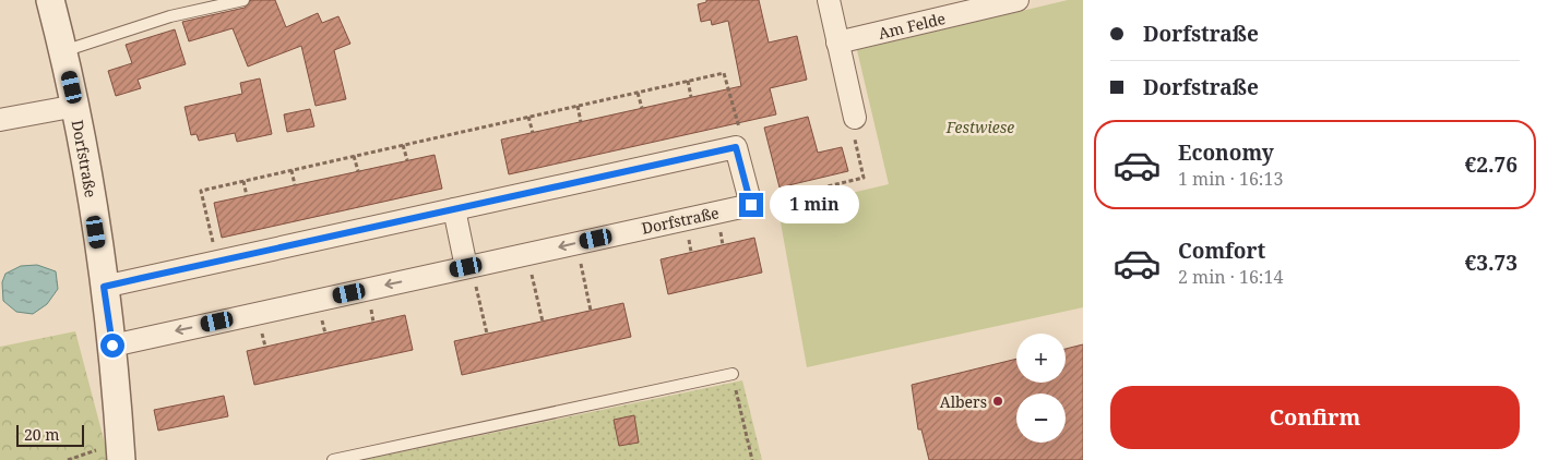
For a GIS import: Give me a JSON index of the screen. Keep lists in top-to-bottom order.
{
  "streets": {
    "street": ["Am Felde", "Dorfstraße"]
  },
  "parks": ["Festwiese"],
  "places": ["Albers"],
  "scale_bar": "20 m",
  "page": {
    "banner": ["Dorfstraße", "Dorfstraße"],
    "list": [
      {
        "name": "Economy",
        "note": "1 min · 16:13",
        "value": "€2.76"
      },
      {
        "name": "Comfort",
        "note": "2 min · 16:14",
        "value": "€3.73"
      }
    ],
    "bubble": "1 min",
    "map_buttons": ["+", "−"],
    "buttons": "Confirm",
    "scale": "20 m"
  }
}
